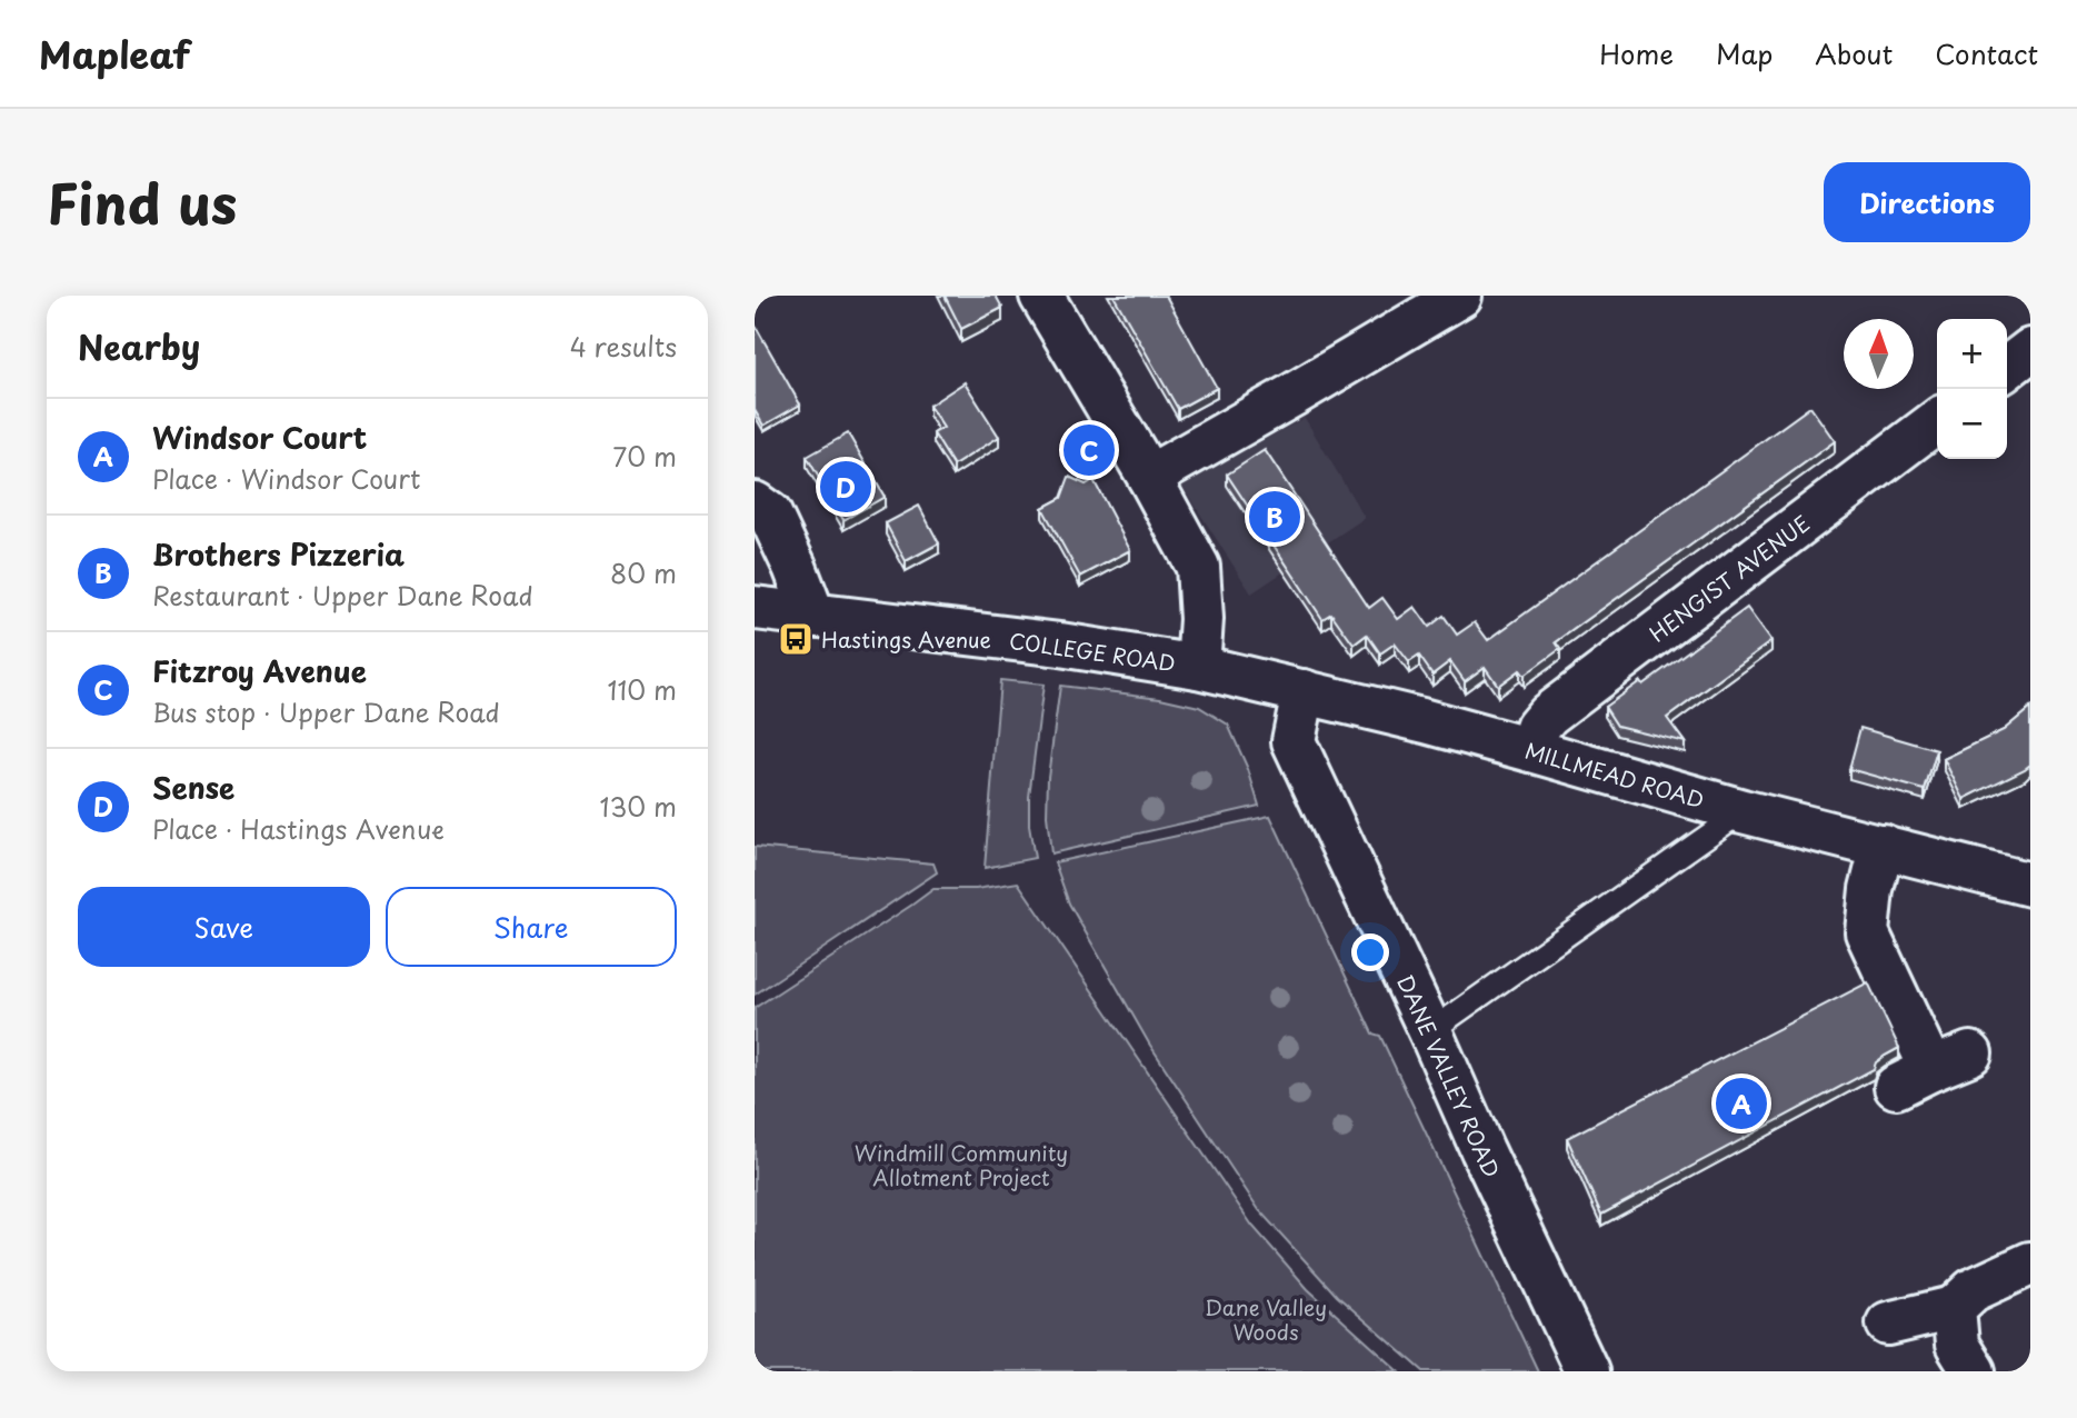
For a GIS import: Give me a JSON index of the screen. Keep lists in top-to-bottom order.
{
  "streets": {
    "street": [
      "HENGIST AVENUE",
      "COLLEGE ROAD",
      "MILLMEAD ROAD",
      "DANE VALLEY ROAD"
    ]
  },
  "crossings": [
    ["HENGIST AVENUE", "MILLMEAD ROAD"],
    ["COLLEGE ROAD", "MILLMEAD ROAD"],
    ["MILLMEAD ROAD", "DANE VALLEY ROAD"]
  ],
  "parks": ["Windmill Community Allotment Project", "Dane Valley Woods"],
  "places": {
    "bus stop": ["Hastings Avenue"]
  },
  "north": "top",
  "page": {
    "header": "Mapleaf",
    "nav": [
      "Home",
      "Map",
      "About",
      "Contact"
    ],
    "title": "Find us",
    "buttons": [
      "Directions",
      ["Save", "Share"]
    ],
    "heading": ["Nearby", "4 results"],
    "map_buttons": ["+", "−"],
    "list": [
      {
        "mark": "A",
        "name": "Windsor Court",
        "note": "Place · Windsor Court",
        "value": "70 m"
      },
      {
        "mark": "B",
        "name": "Brothers Pizzeria",
        "note": "Restaurant · Upper Dane Road",
        "value": "80 m"
      },
      {
        "mark": "C",
        "name": "Fitzroy Avenue",
        "note": "Bus stop · Upper Dane Road",
        "value": "110 m"
      },
      {
        "mark": "D",
        "name": "Sense",
        "note": "Place · Hastings Avenue",
        "value": "130 m"
      }
    ],
    "pins": [
      "C",
      "D",
      "B",
      "A"
    ]
  }
}
